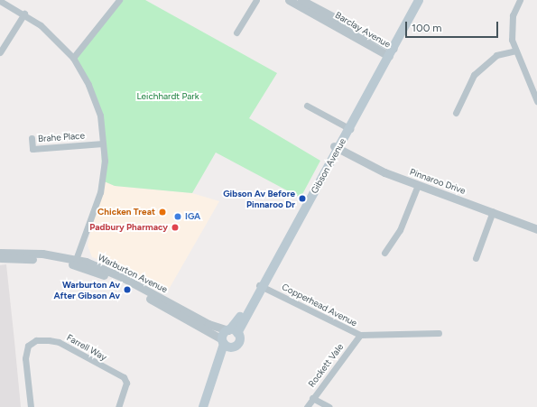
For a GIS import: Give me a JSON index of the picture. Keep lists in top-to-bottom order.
{
  "streets": {
    "main road": ["Gibson Avenue"],
    "street": [
      "Barclay Avenue",
      "Brahe Place",
      "Pinnaroo Drive",
      "Warburton Avenue",
      "Copperhead Avenue",
      "Farrell Way",
      "Rockett Vale"
    ]
  },
  "crossings": [
    ["Barclay Avenue", "Gibson Avenue"],
    ["Gibson Avenue", "Pinnaroo Drive"],
    ["Gibson Avenue", "Warburton Avenue"],
    ["Gibson Avenue", "Copperhead Avenue"],
    ["Copperhead Avenue", "Rockett Vale"]
  ],
  "parks": ["Leichhardt Park"],
  "places": [
    "Gibson Av Before Pinnaroo Dr",
    "Chicken Treat",
    "IGA",
    "Padbury Pharmacy",
    "Warburton Av After Gibson Av"
  ],
  "scale_bar": "100 m"
}
